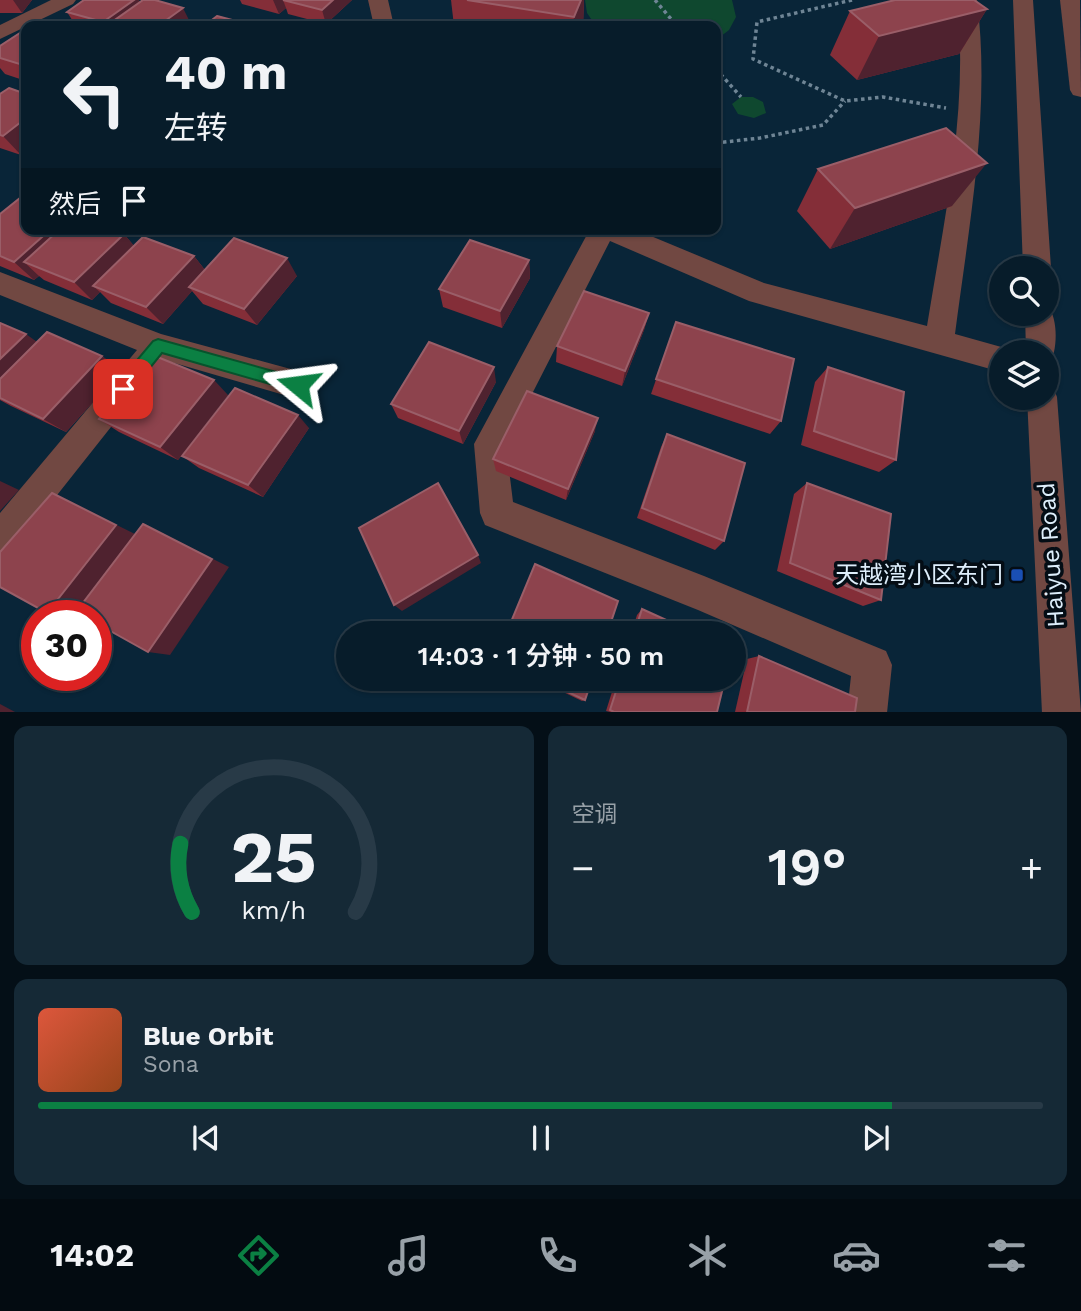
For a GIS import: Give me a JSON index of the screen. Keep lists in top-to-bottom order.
{
  "streets": {
    "street": ["Haiyue Road"]
  },
  "places": {
    "transit": ["天越湾小区东门"]
  },
  "page": {
    "turn": ["40 m", "左转"],
    "then": "然后",
    "limit": "30",
    "trip": "14:03 · 1 分钟 · 50 m",
    "tile": "空调",
    "heat": ["−", "19°", "+"],
    "song": ["Blue Orbit", "Sona"],
    "tabs": "14:02",
    "gauge": ["25", "km/h"]
  }
}
